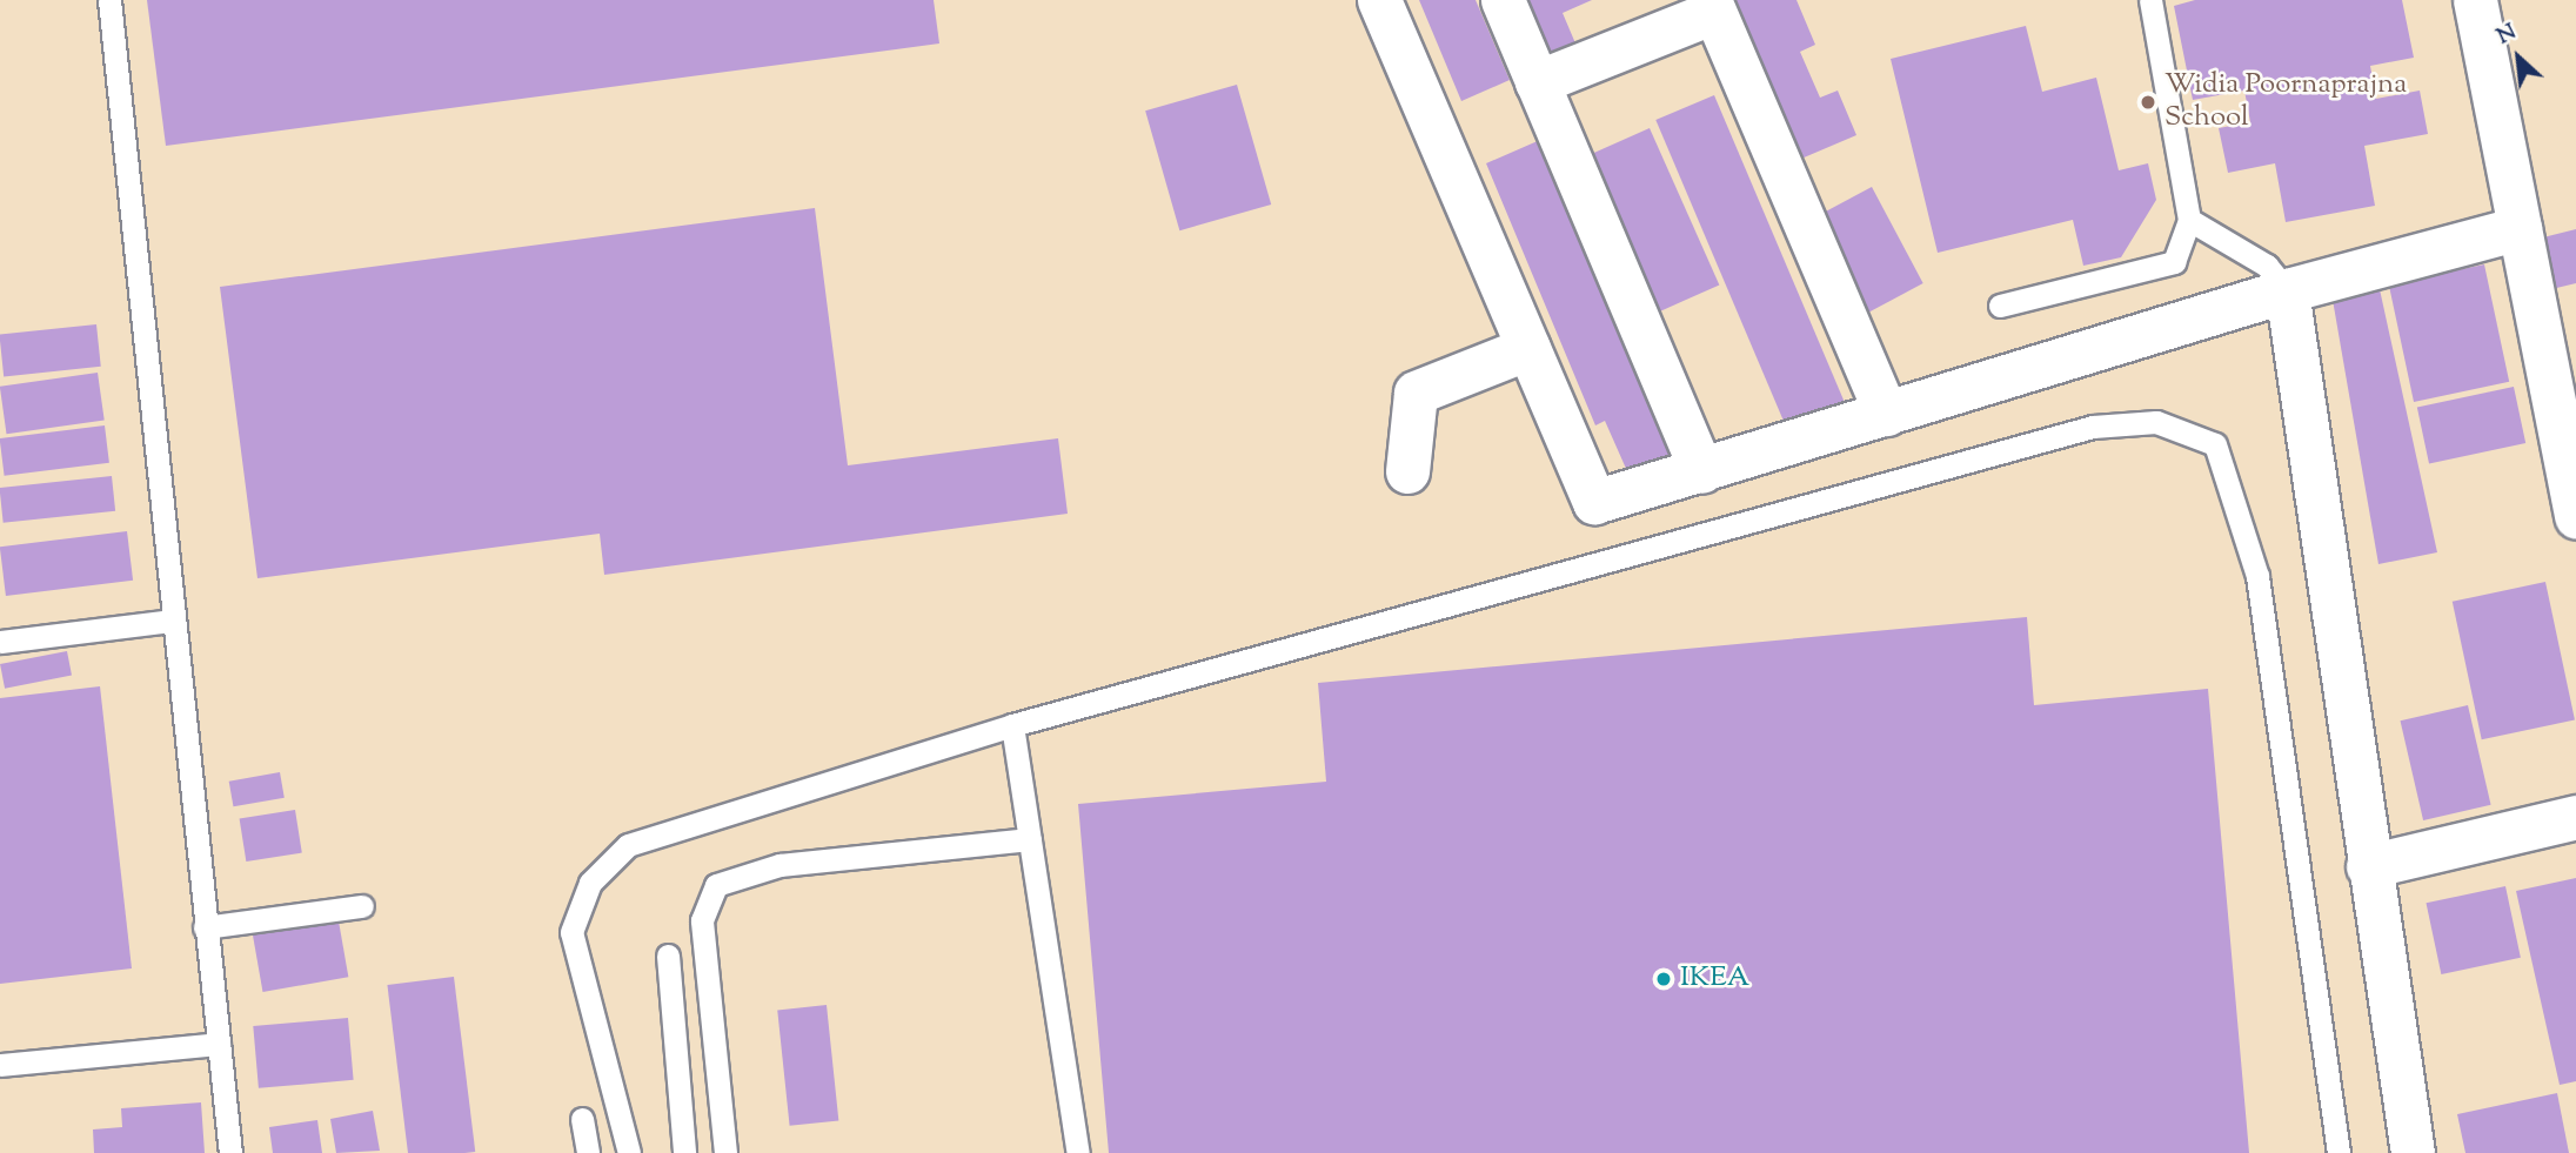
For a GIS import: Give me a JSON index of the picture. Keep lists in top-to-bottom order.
{
  "places": ["Widia Poornaprajna School", "IKEA"],
  "north": "top left"
}
